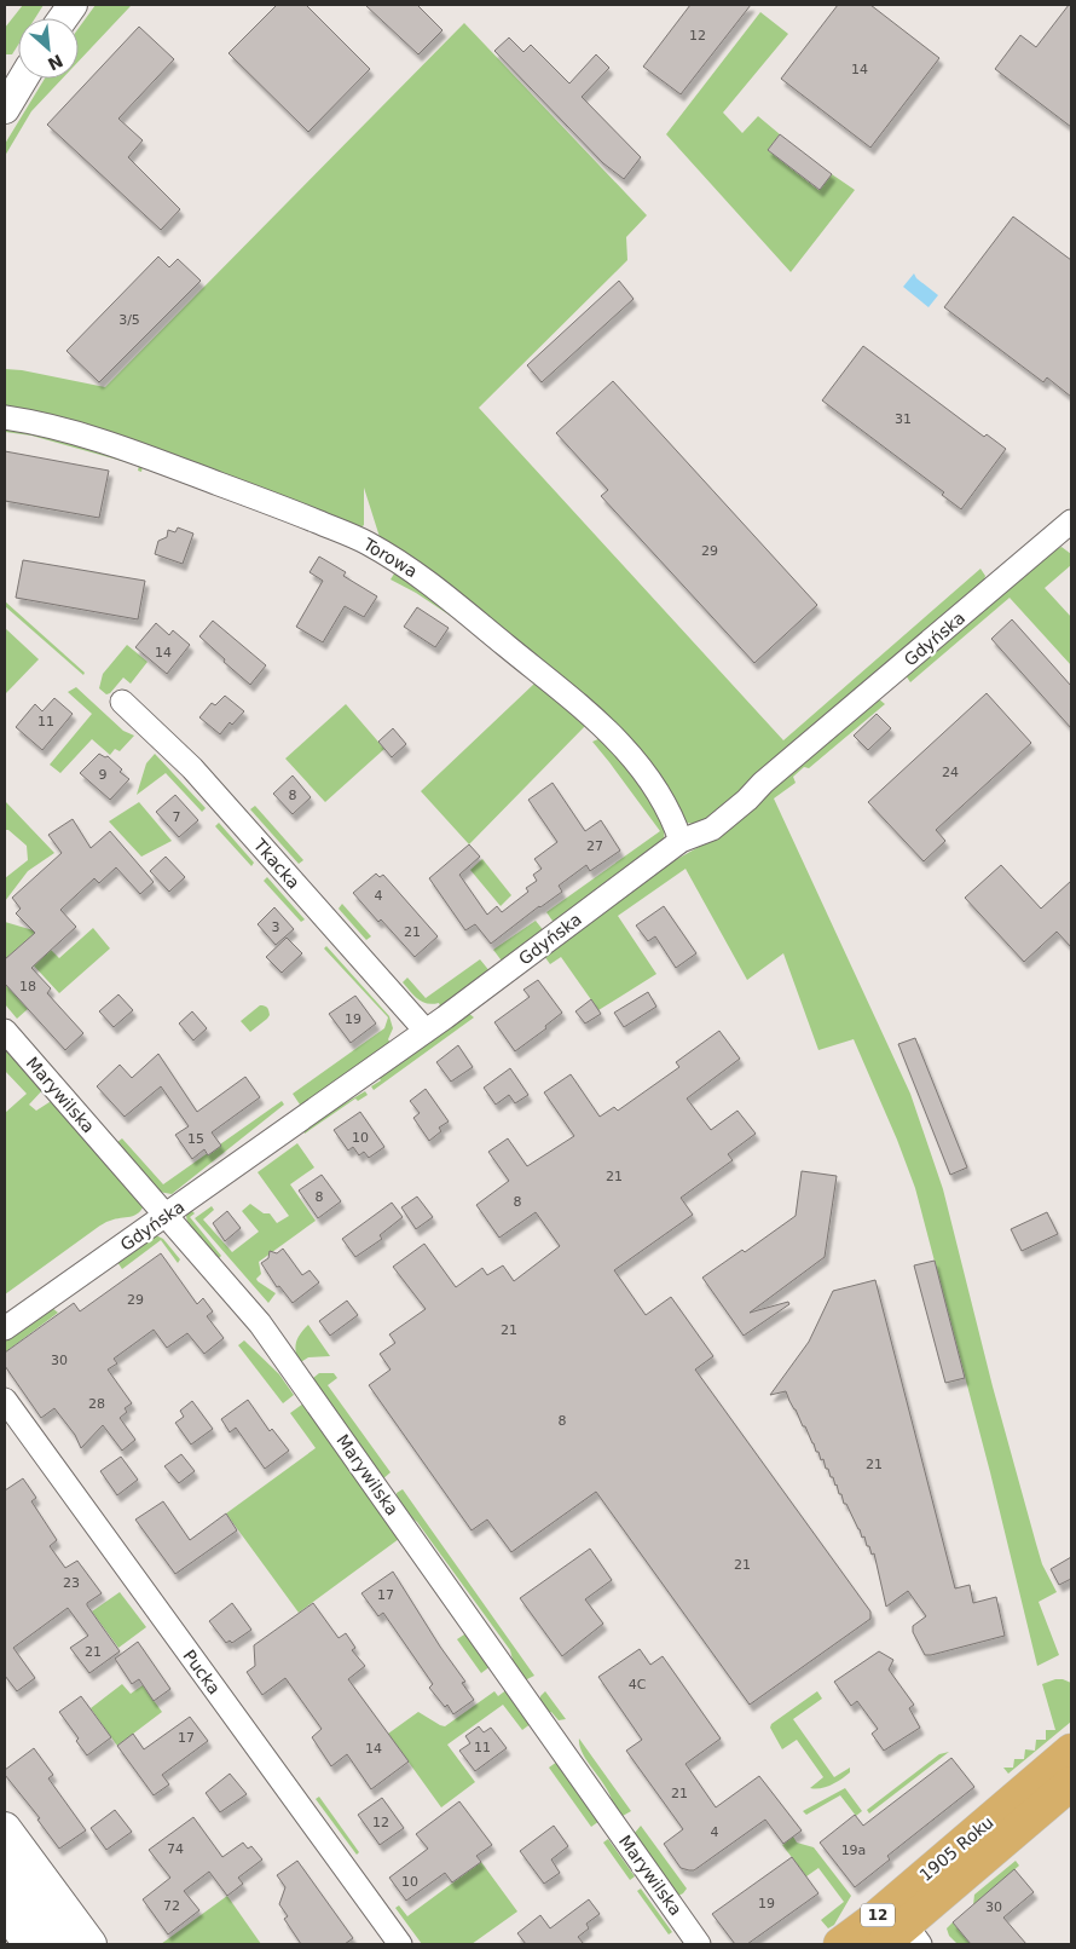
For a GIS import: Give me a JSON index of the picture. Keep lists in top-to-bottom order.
{
  "streets": {
    "main road": ["1905 Roku", "12"],
    "street": [
      "Torowa",
      "Gdyńska",
      "Tkacka",
      "Marywilska",
      "Pucka"
    ]
  },
  "crossings": [
    ["Torowa", "Gdyńska"],
    ["Gdyńska", "Tkacka"],
    ["Gdyńska", "Marywilska"]
  ],
  "house_numbers": [
    "12",
    "14",
    "3/5",
    "31",
    "29",
    "14",
    "11",
    "24",
    "9",
    "8",
    "7",
    "27",
    "4",
    "3",
    "21",
    "18",
    "19",
    "10",
    "15",
    "21",
    "8",
    "8",
    "29",
    "21",
    "30",
    "28",
    "8",
    "21",
    "21",
    "23",
    "17",
    "21",
    "4C",
    "17",
    "11",
    "14",
    "21",
    "12",
    "4",
    "74",
    "19a",
    "10",
    "19",
    "72",
    "30"
  ],
  "north": "bottom right"
}
